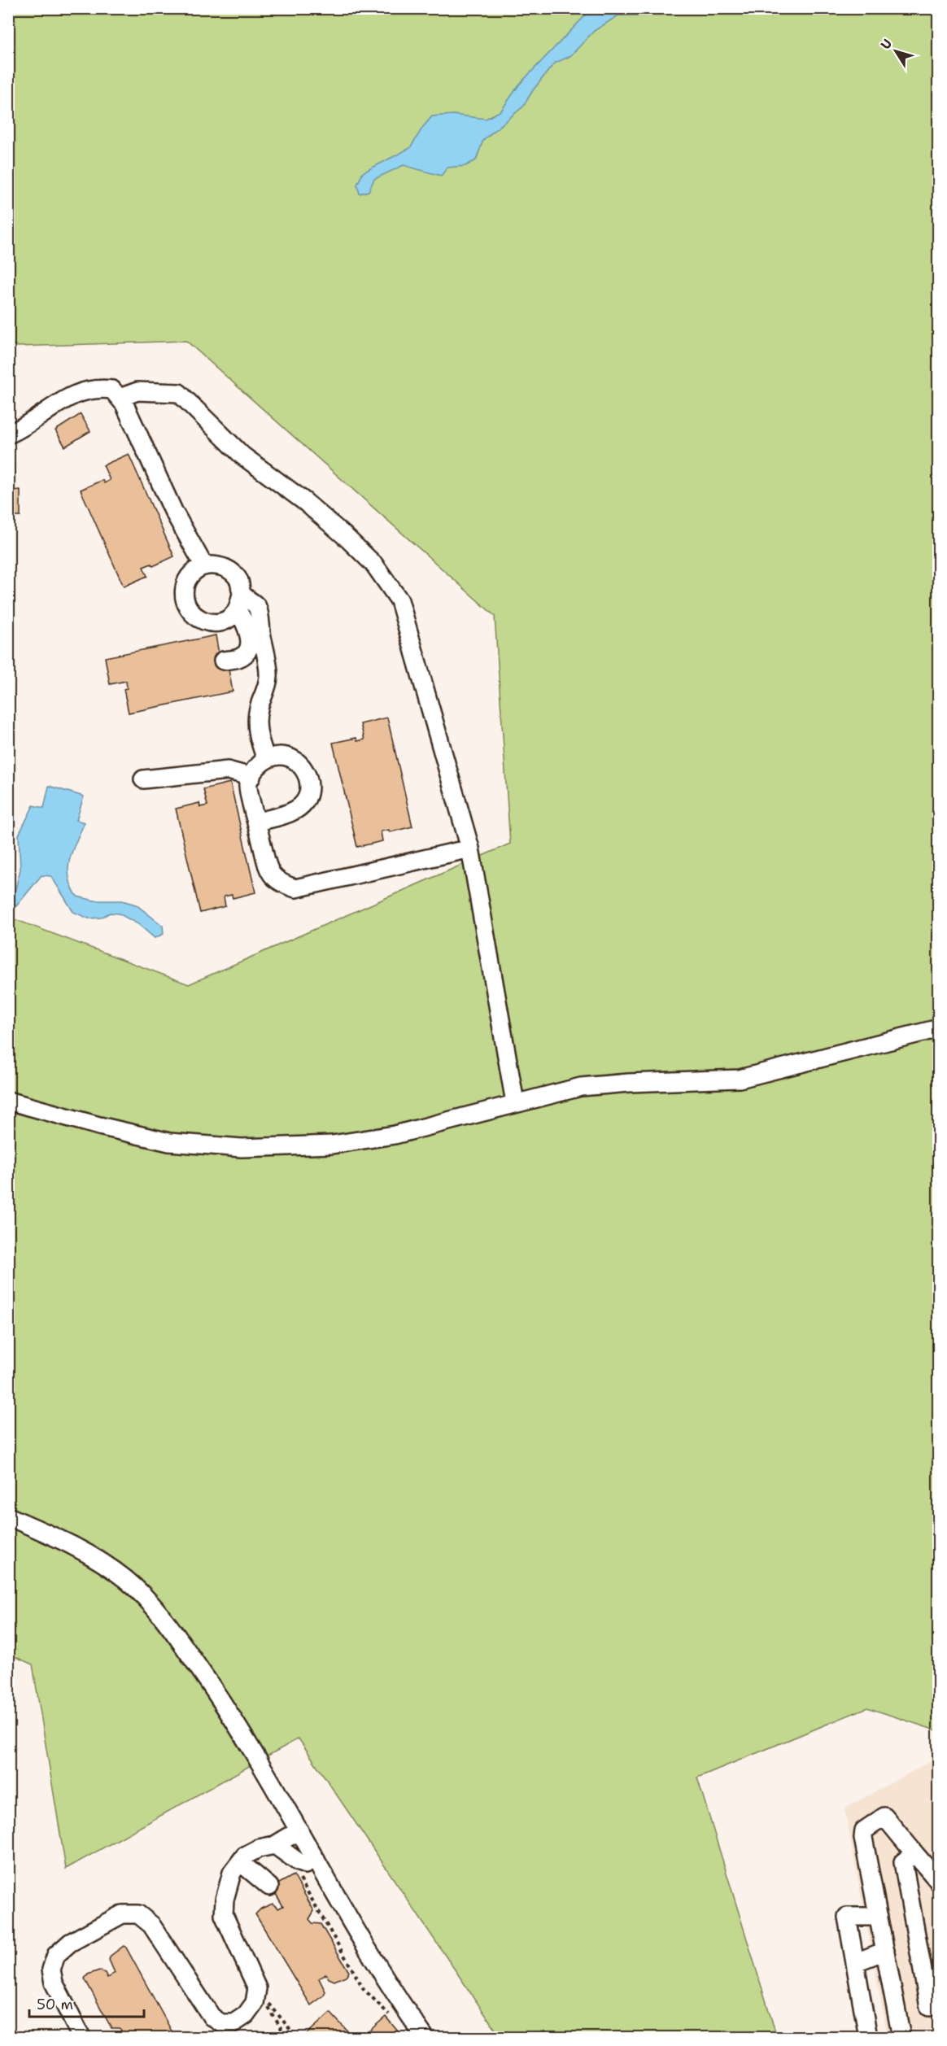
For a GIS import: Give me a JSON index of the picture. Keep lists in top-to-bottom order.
{
  "scale_bar": "50 m",
  "north": "top left"
}
